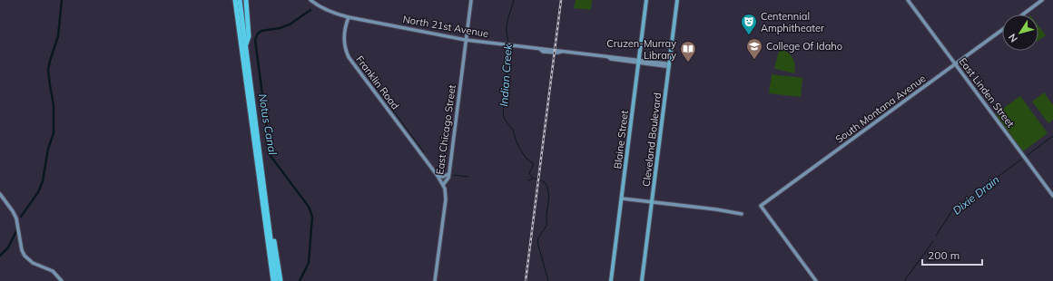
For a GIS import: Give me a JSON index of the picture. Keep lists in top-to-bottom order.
{
  "streets": {
    "main road": ["Blaine Street", "Cleveland Boulevard"],
    "street": [
      "North 21st Avenue",
      "Franklin Road",
      "East Linden Street",
      "South Montana Avenue",
      "East Chicago Street"
    ]
  },
  "crossings": [
    ["North 21st Avenue", "Franklin Road"],
    ["North 21st Avenue", "East Chicago Street"],
    ["North 21st Avenue", "Blaine Street"],
    ["North 21st Avenue", "Cleveland Boulevard"],
    ["Franklin Road", "East Chicago Street"],
    ["East Linden Street", "South Montana Avenue"]
  ],
  "water": ["Indian Creek", "Notus Canal", "Dixie Drain"],
  "places": {
    "theatre": ["Centennial Amphitheater"],
    "school or university": ["College Of Idaho"],
    "library": ["Cruzen-Murray Library"]
  },
  "scale_bar": "200 m",
  "north": "bottom left"
}
